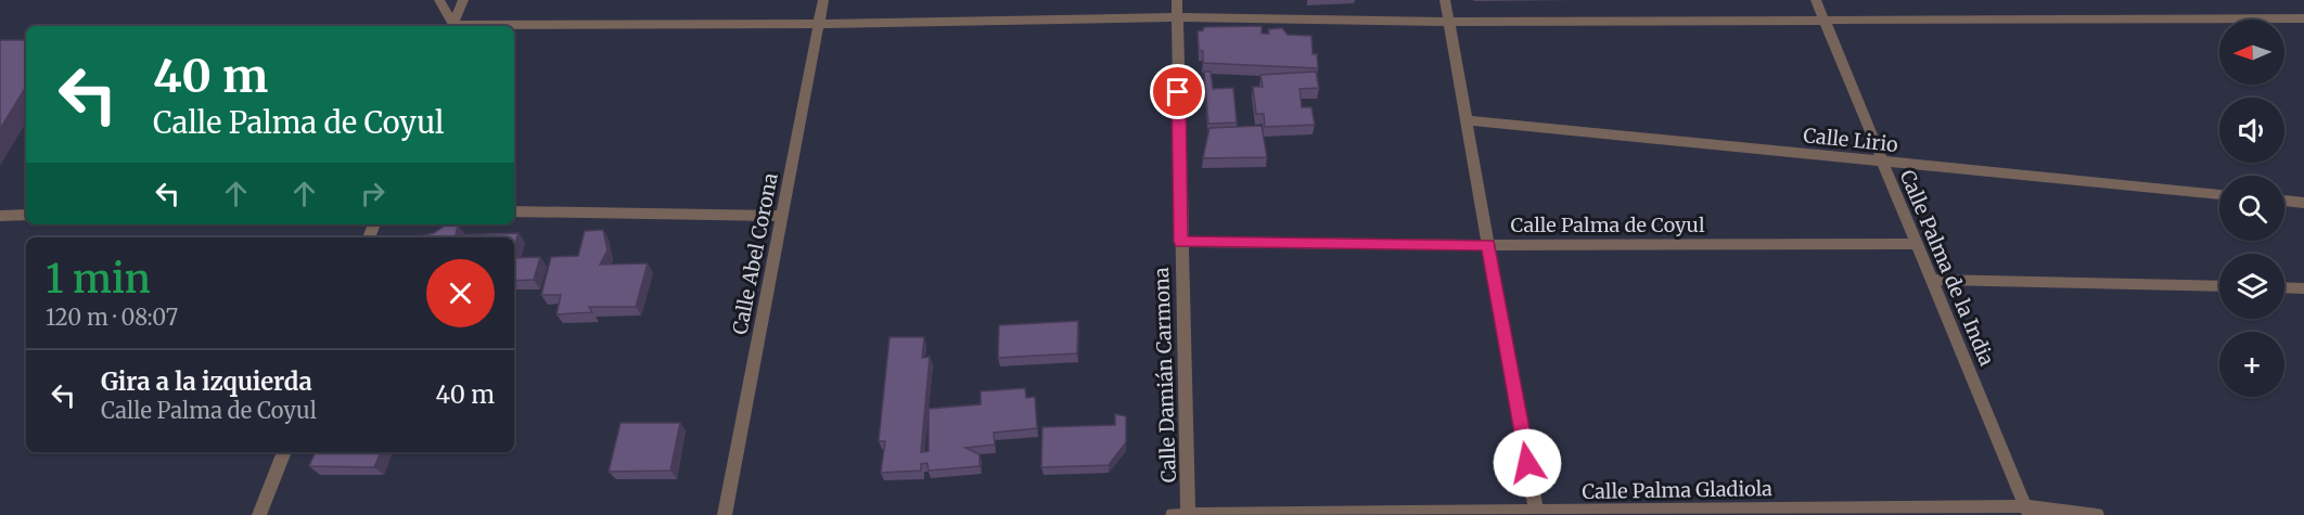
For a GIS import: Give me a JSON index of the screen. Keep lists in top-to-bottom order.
{
  "streets": {
    "street": [
      "Calle Lirio",
      "Calle Palma de Coyul",
      "Calle Abel Corona",
      "Calle Palma de la India",
      "Calle Damián Carmona",
      "Calle Palma Gladiola"
    ]
  },
  "crossings": [
    ["Calle Lirio", "Calle Palma de la India"],
    ["Calle Palma de Coyul", "Calle Palma de la India"],
    ["Calle Palma de Coyul", "Calle Damián Carmona"],
    ["Calle Palma de la India", "Calle Palma Gladiola"],
    ["Calle Damián Carmona", "Calle Palma Gladiola"]
  ],
  "north": "left",
  "page": {
    "map_buttons": "+",
    "turn": ["40 m", "Calle Palma de Coyul"],
    "heading": ["1 min", "120 m · 08:07"],
    "list": [
      {
        "name": "Gira a la izquierda",
        "note": "Calle Palma de Coyul",
        "value": "40 m"
      }
    ]
  }
}
